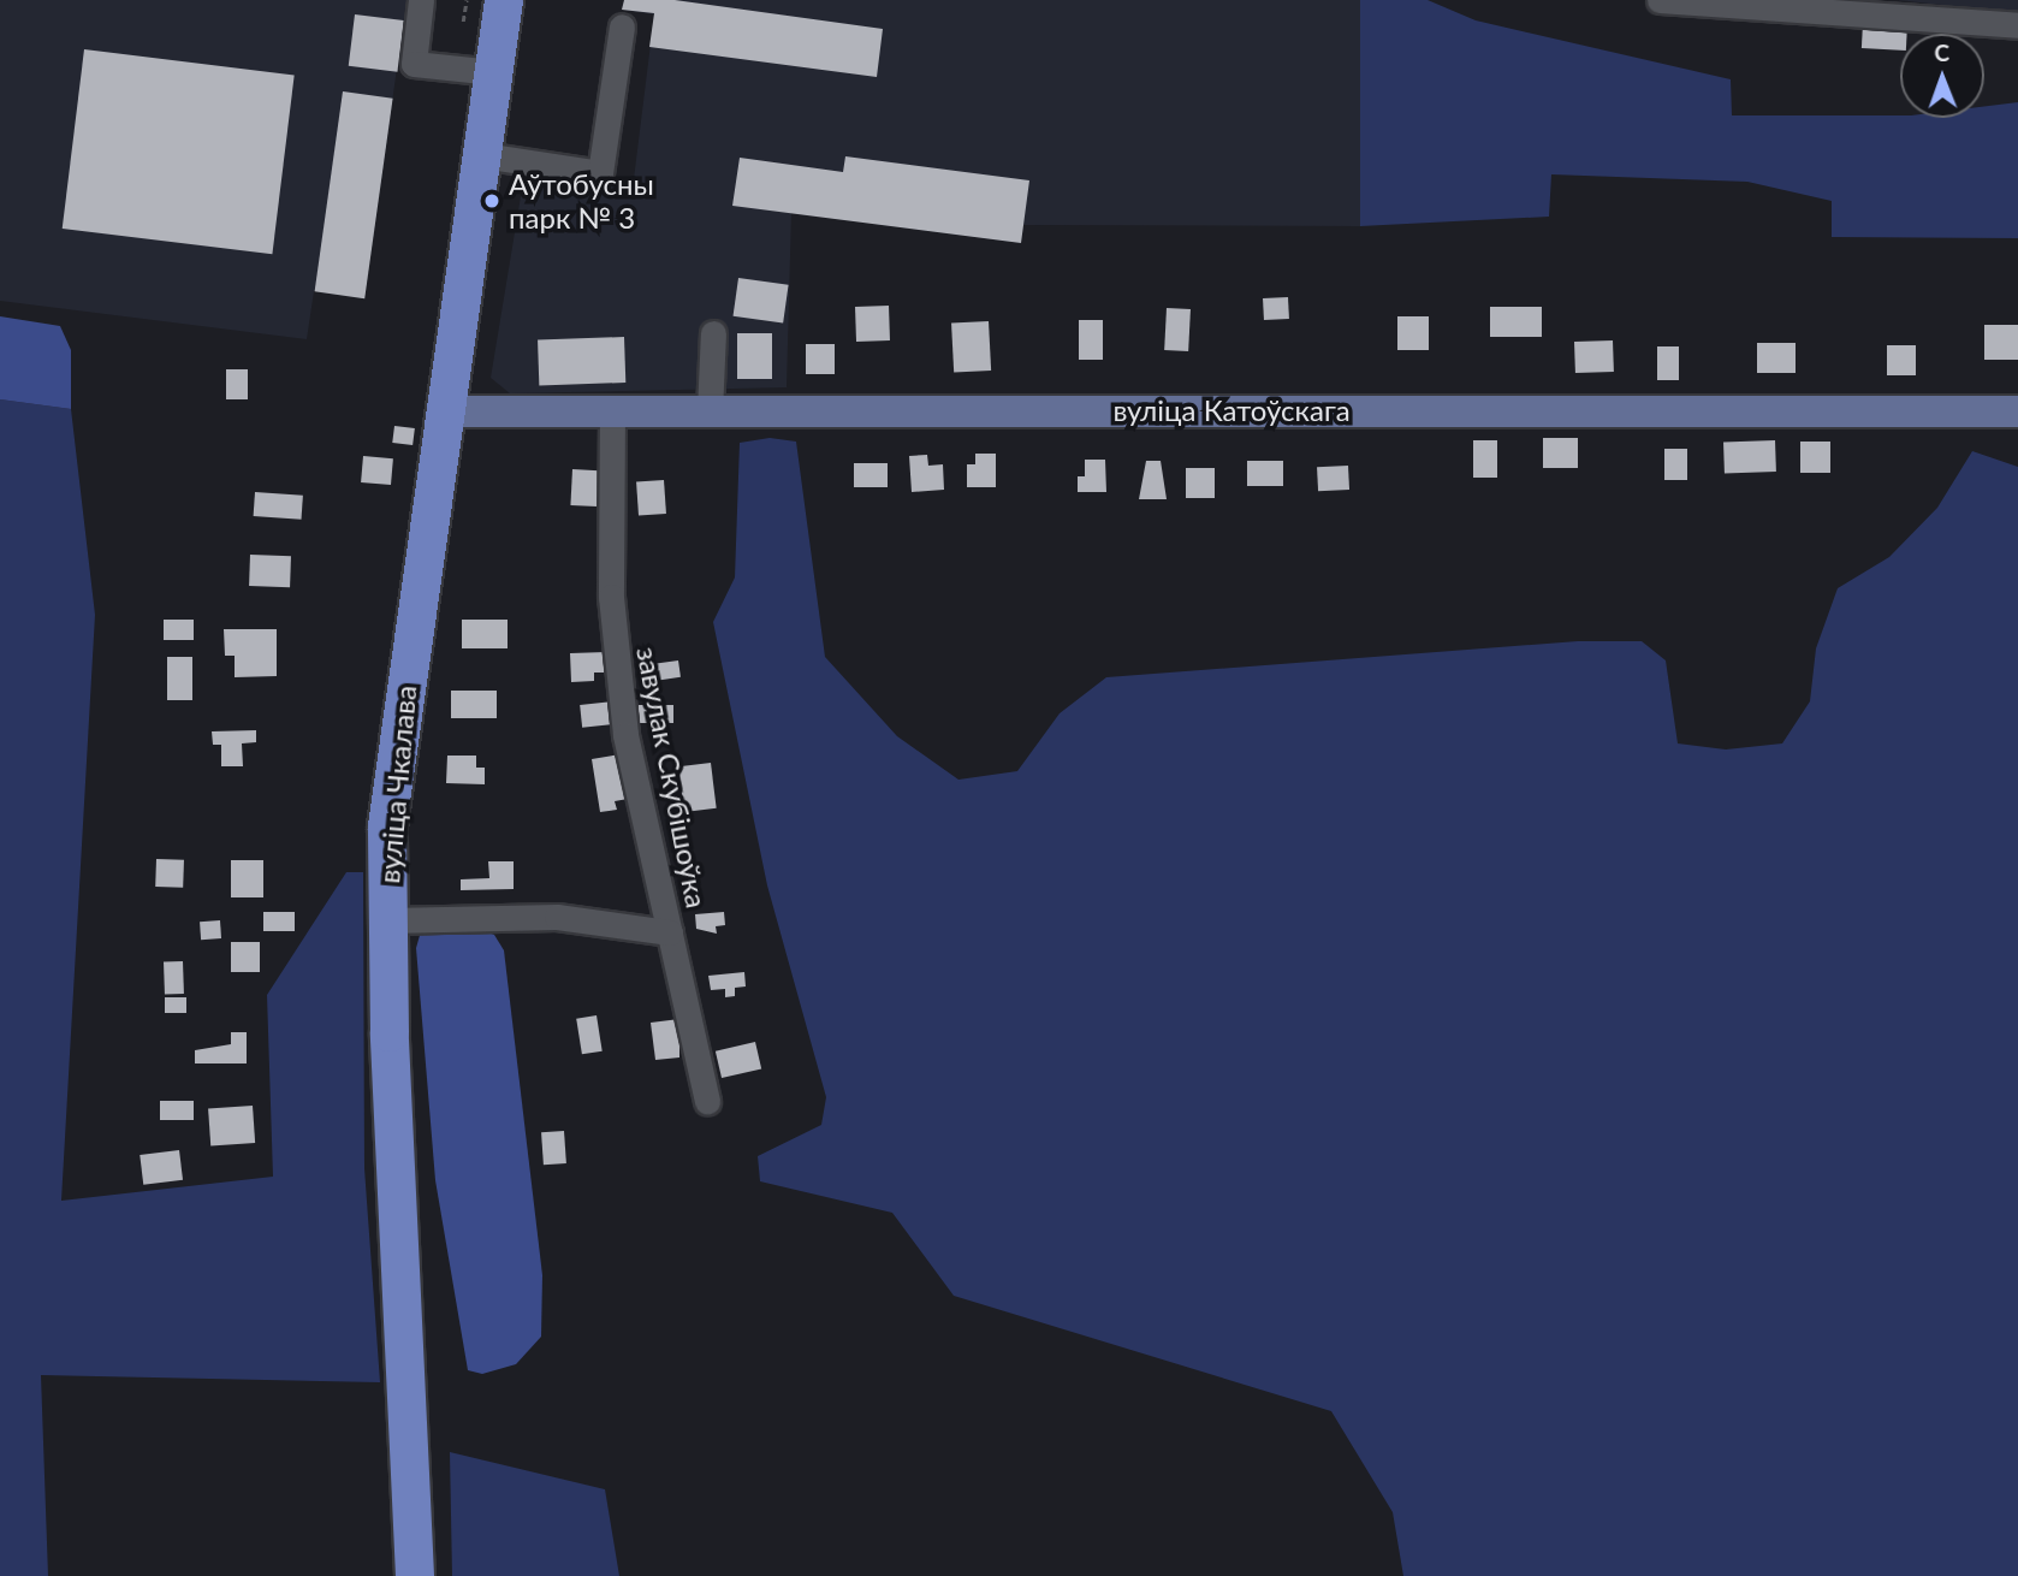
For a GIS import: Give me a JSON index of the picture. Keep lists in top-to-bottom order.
{
  "streets": {
    "highway": ["вуліца Чкалава"],
    "main road": ["вуліца Катоўскага"],
    "street": ["завулак Скубішоўка"]
  },
  "crossings": [
    ["вуліца Катоўскага", "завулак Скубішоўка"],
    ["вуліца Катоўскага", "вуліца Чкалава"]
  ],
  "places": ["Аўтобусны парк № 3"],
  "north": "top"
}
